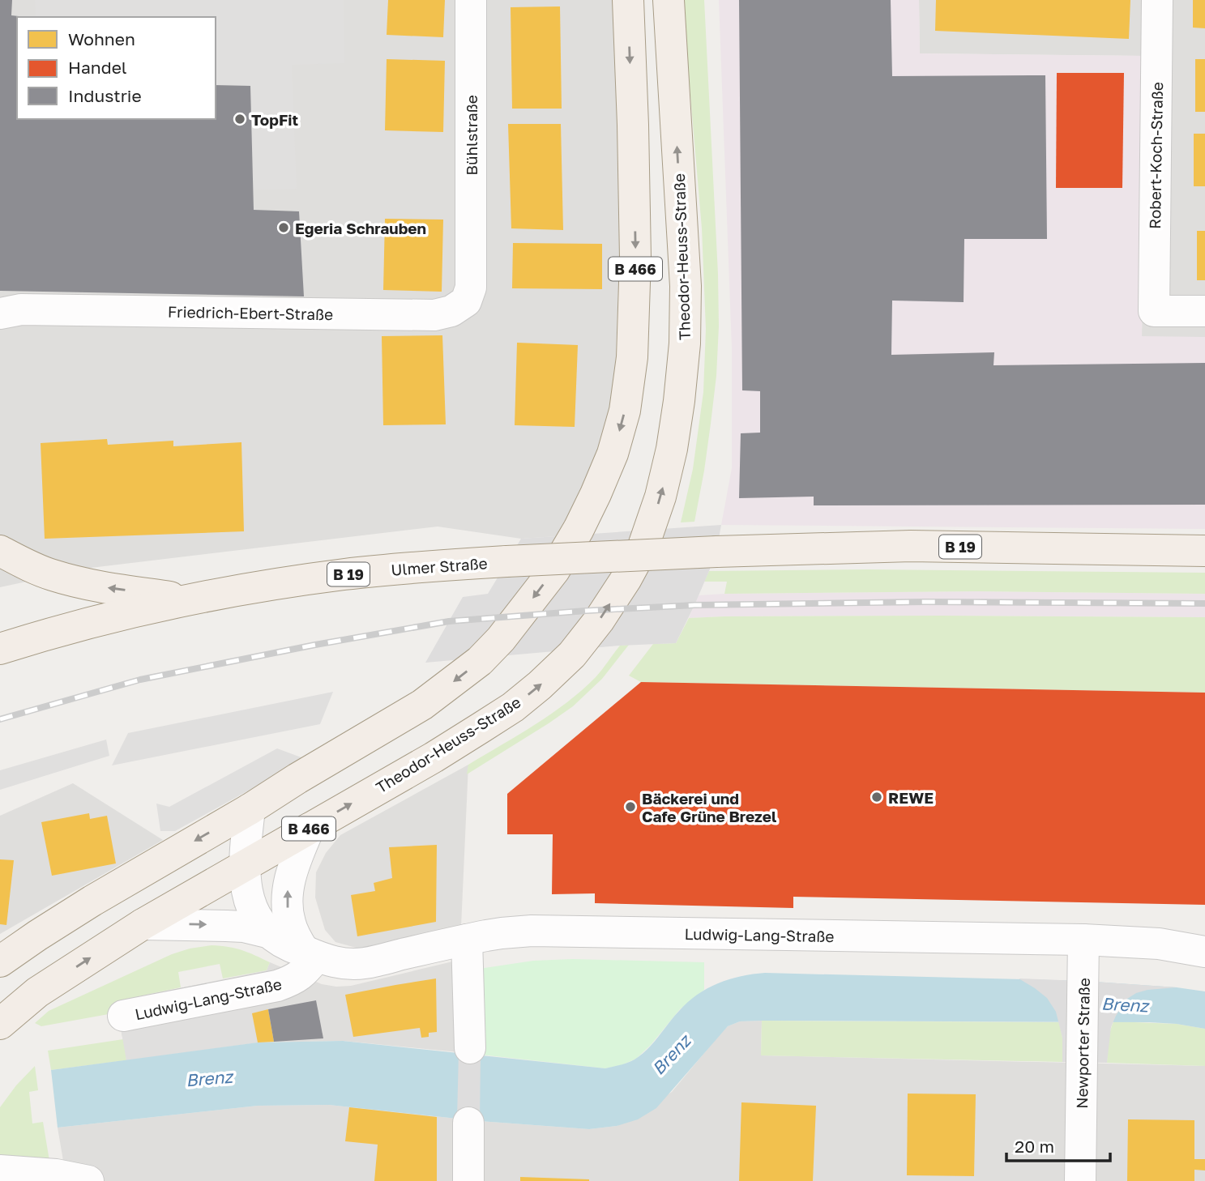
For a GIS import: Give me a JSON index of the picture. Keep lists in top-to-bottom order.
{
  "streets": {
    "main road": [
      "Theodor-Heuss-Straße",
      "B 466",
      "B 19",
      "Ulmer Straße"
    ],
    "street": [
      "Bühlstraße",
      "Robert-Koch-Straße",
      "Friedrich-Ebert-Straße",
      "Ludwig-Lang-Straße",
      "Newporter Straße"
    ]
  },
  "crossings": [
    ["Bühlstraße", "Friedrich-Ebert-Straße"],
    ["Theodor-Heuss-Straße", "Ludwig-Lang-Straße"],
    ["B 466", "Ludwig-Lang-Straße"],
    ["Ludwig-Lang-Straße", "Newporter Straße"]
  ],
  "water": ["Brenz"],
  "places": [
    "TopFit",
    "Egeria Schrauben",
    "REWE",
    "Bäckerei und Cafe Grüne Brezel"
  ],
  "legend": ["Wohnen", "Handel", "Industrie"],
  "scale_bar": "20 m"
}
